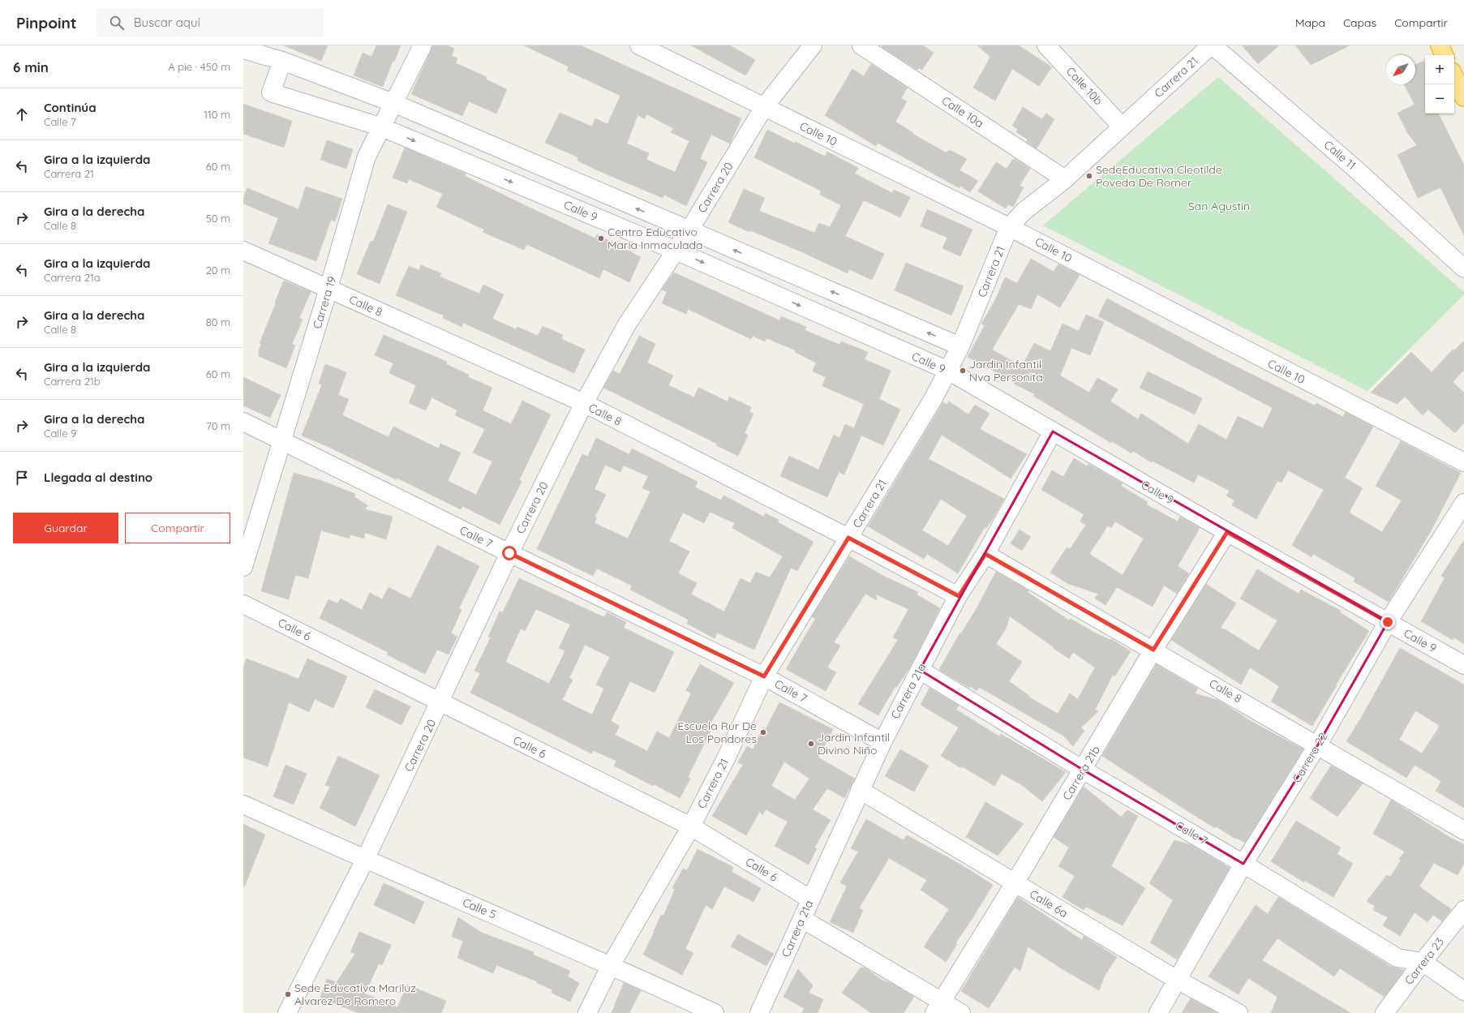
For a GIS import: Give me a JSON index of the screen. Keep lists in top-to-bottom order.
{
  "streets": {
    "street": [
      "Carrera 21",
      "Calle 10b",
      "Calle 10a",
      "Calle 10",
      "Calle 11",
      "Carrera 20",
      "Calle 9",
      "Carrera 19",
      "Calle 8",
      "Calle 7",
      "Calle 6",
      "Carrera 21a",
      "Carrera 22",
      "Carrera 21b",
      "Calle 6a",
      "Calle 5",
      "Carrera 23"
    ]
  },
  "crossings": [
    ["Carrera 21", "Calle 10b"],
    ["Carrera 21", "Calle 10a"],
    ["Carrera 21", "Calle 10"],
    ["Carrera 21", "Calle 11"],
    ["Carrera 21", "Calle 9"],
    ["Carrera 21", "Calle 8"],
    ["Carrera 21", "Calle 7"],
    ["Carrera 21", "Calle 6"],
    ["Carrera 21", "Calle 5"],
    ["Calle 10", "Carrera 20"],
    ["Carrera 20", "Calle 9"],
    ["Carrera 20", "Calle 8"],
    ["Carrera 20", "Calle 7"],
    ["Carrera 20", "Calle 6"],
    ["Carrera 20", "Calle 5"],
    ["Calle 9", "Carrera 19"],
    ["Calle 9", "Carrera 21a"],
    ["Calle 9", "Carrera 22"],
    ["Calle 9", "Carrera 21b"],
    ["Carrera 19", "Calle 8"],
    ["Carrera 19", "Calle 7"],
    ["Calle 8", "Carrera 21a"],
    ["Calle 8", "Carrera 22"],
    ["Calle 8", "Carrera 21b"],
    ["Calle 7", "Carrera 21a"],
    ["Calle 7", "Carrera 22"],
    ["Calle 7", "Carrera 21b"],
    ["Calle 7", "Carrera 23"],
    ["Calle 6", "Carrera 21a"],
    ["Carrera 21a", "Calle 6a"],
    ["Carrera 22", "Calle 6a"],
    ["Carrera 21b", "Calle 6a"]
  ],
  "parks": ["San Agustin"],
  "places": [
    "SedeEducativa Cleotilde Poveda De Romer",
    "Centro Educativo Maria Inmaculada",
    "Jardin Infantil Nva Personita",
    "Escuela Rur De Los Pondores",
    "Jardin Infantil Divino Niño",
    "Sede Educativa Mariluz Alvarez De Romero"
  ],
  "north": "bottom left",
  "page": {
    "header": "Pinpoint",
    "search": "Buscar aquí",
    "nav": ["Mapa", "Capas", "Compartir"],
    "heading": ["6 min", "A pie · 450 m"],
    "map_buttons": ["+", "−"],
    "list": [
      ["Continúa", "Calle 7", "110 m"],
      ["Gira a la izquierda", "Carrera 21", "60 m"],
      ["Gira a la derecha", "Calle 8", "50 m"],
      ["Gira a la izquierda", "Carrera 21a", "20 m"],
      ["Gira a la derecha", "Calle 8", "80 m"],
      ["Gira a la izquierda", "Carrera 21b", "60 m"],
      ["Gira a la derecha", "Calle 9", "70 m"],
      "Llegada al destino"
    ],
    "buttons": ["Guardar", "Compartir"]
  }
}
